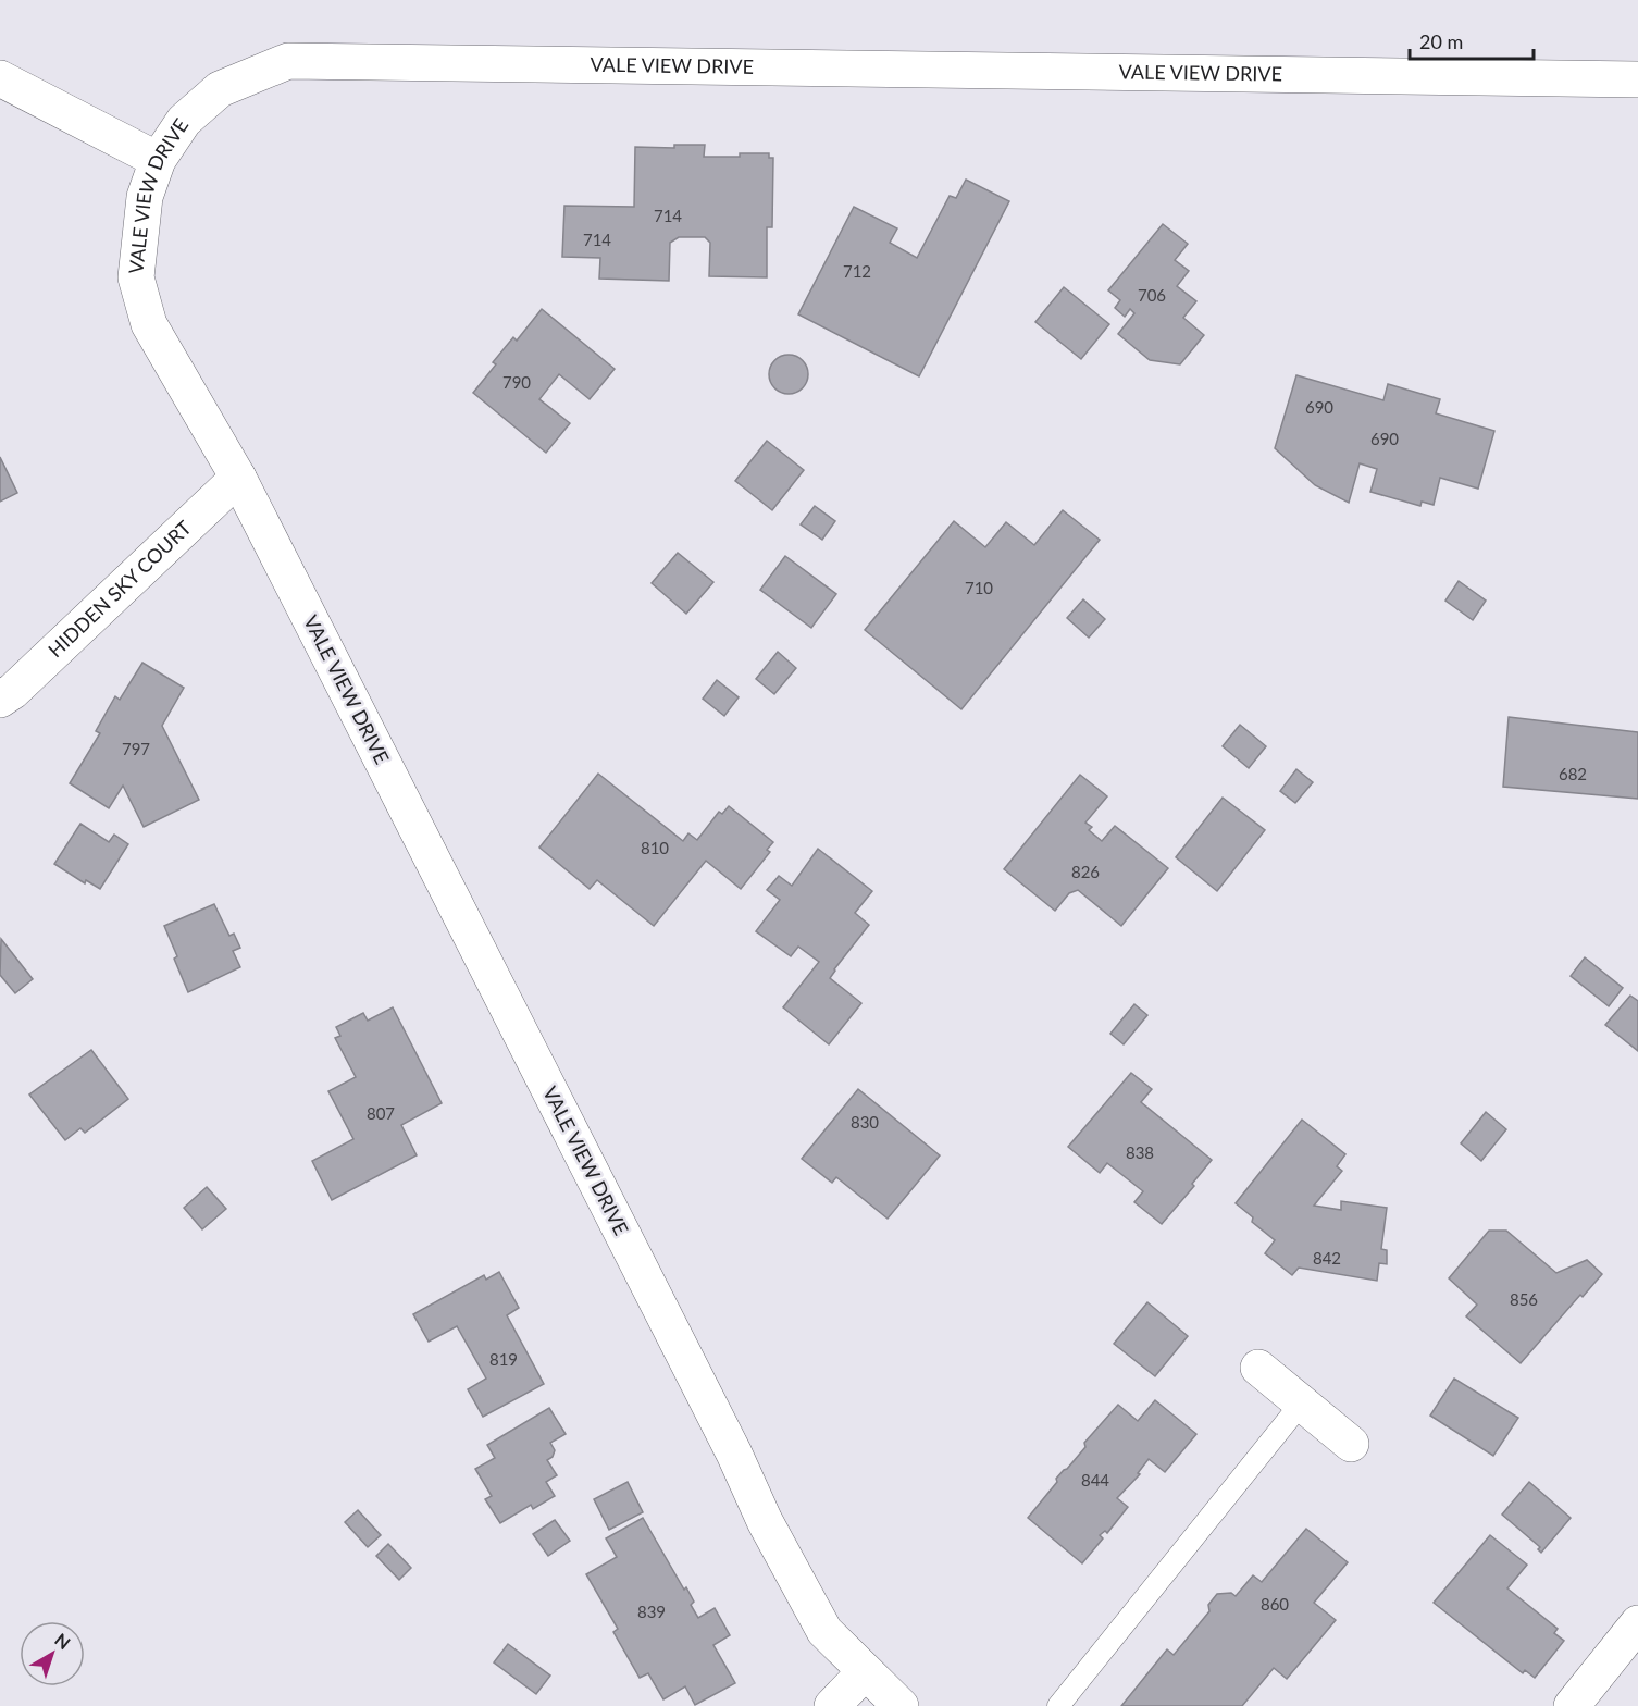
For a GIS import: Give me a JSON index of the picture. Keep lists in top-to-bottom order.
{
  "streets": {
    "street": ["VALE VIEW DRIVE", "HIDDEN SKY COURT"]
  },
  "crossings": [
    ["VALE VIEW DRIVE", "HIDDEN SKY COURT"]
  ],
  "house_numbers": [
    "714",
    "714",
    "712",
    "706",
    "790",
    "690",
    "690",
    "710",
    "797",
    "682",
    "810",
    "826",
    "807",
    "830",
    "838",
    "842",
    "856",
    "819",
    "844",
    "860",
    "839"
  ],
  "scale_bar": "20 m",
  "north": "top right"
}
